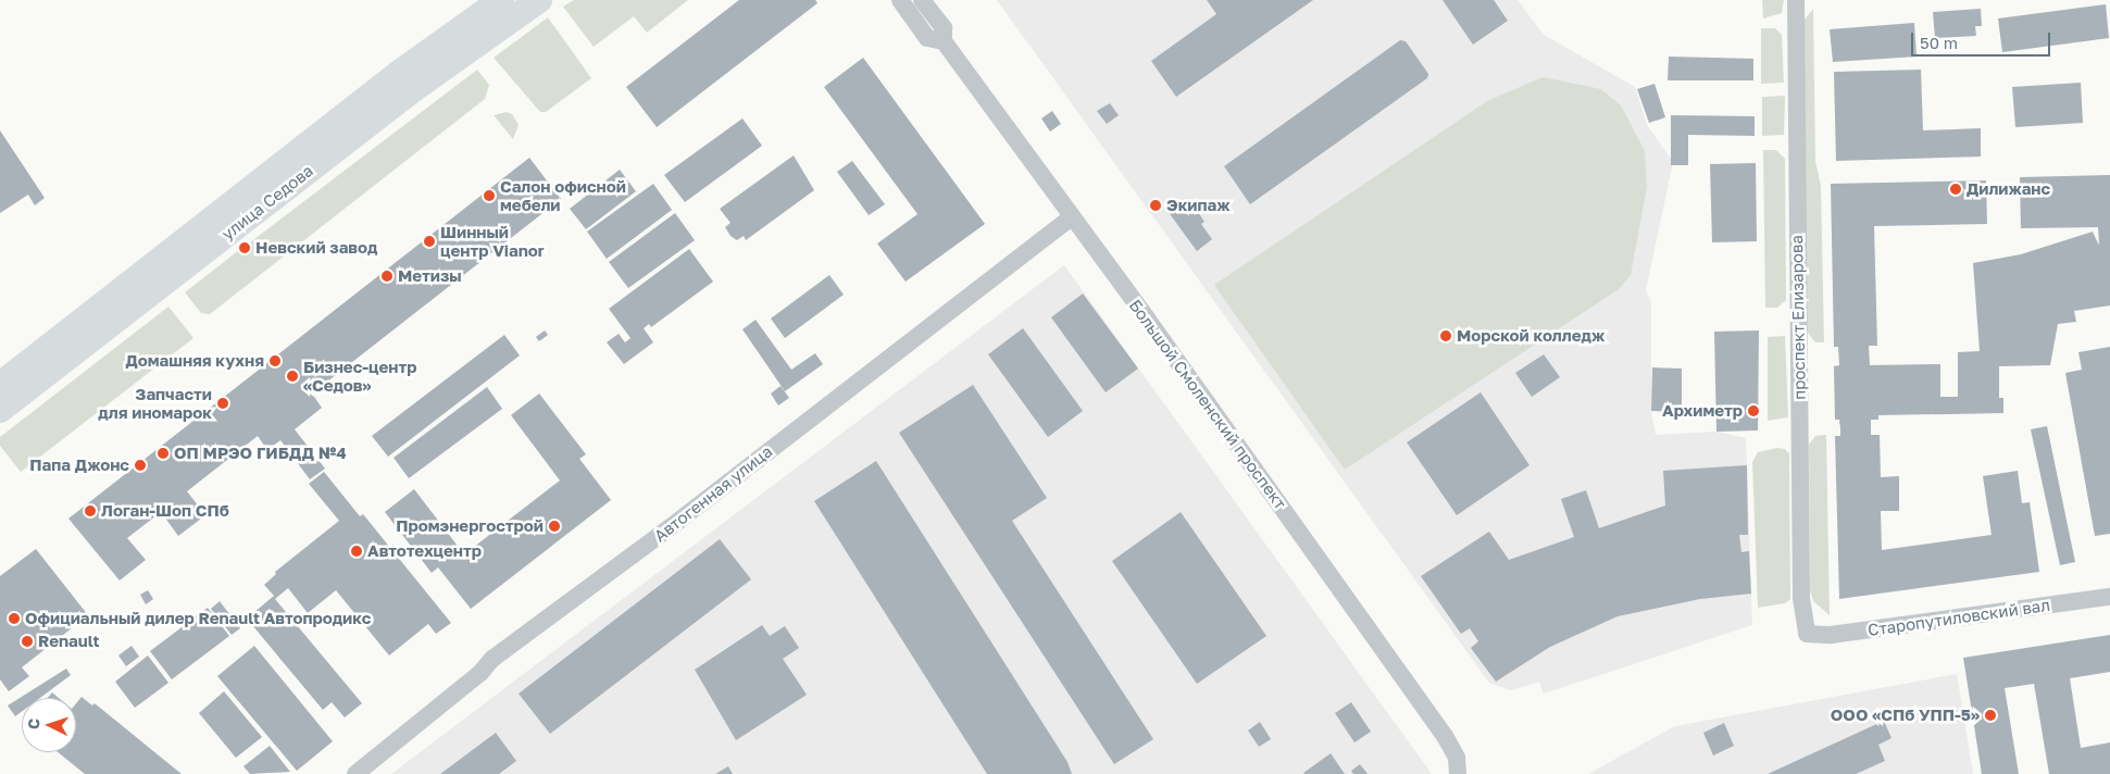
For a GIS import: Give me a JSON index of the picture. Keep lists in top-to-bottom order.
{
  "streets": {
    "main road": ["улица Седова"],
    "street": [
      "проспект Елизарова",
      "Большой Смоленский проспект",
      "Автогенная улица",
      "Старопутиловский вал"
    ]
  },
  "crossings": [
    ["проспект Елизарова", "Старопутиловский вал"],
    ["Большой Смоленский проспект", "Автогенная улица"]
  ],
  "places": [
    "Дилижанс",
    "Салон офисной мебели",
    "Экипаж",
    "Шинный центр Vianor",
    "Невский завод",
    "Метизы",
    "Морской колледж",
    "Домашняя кухня",
    "Бизнес-центр «Седов»",
    "Запчасти для иномарок",
    "Архиметр",
    "ОП МРЭО ГИБДД №4",
    "Папа Джонс",
    "Логан-Шоп СПб",
    "Промэнергострой",
    "Автотехцентр",
    "Официальный дилер Renault Автопродикс",
    "Renault",
    "ООО «СПб УПП-5»"
  ],
  "scale_bar": "50 m",
  "north": "left"
}
